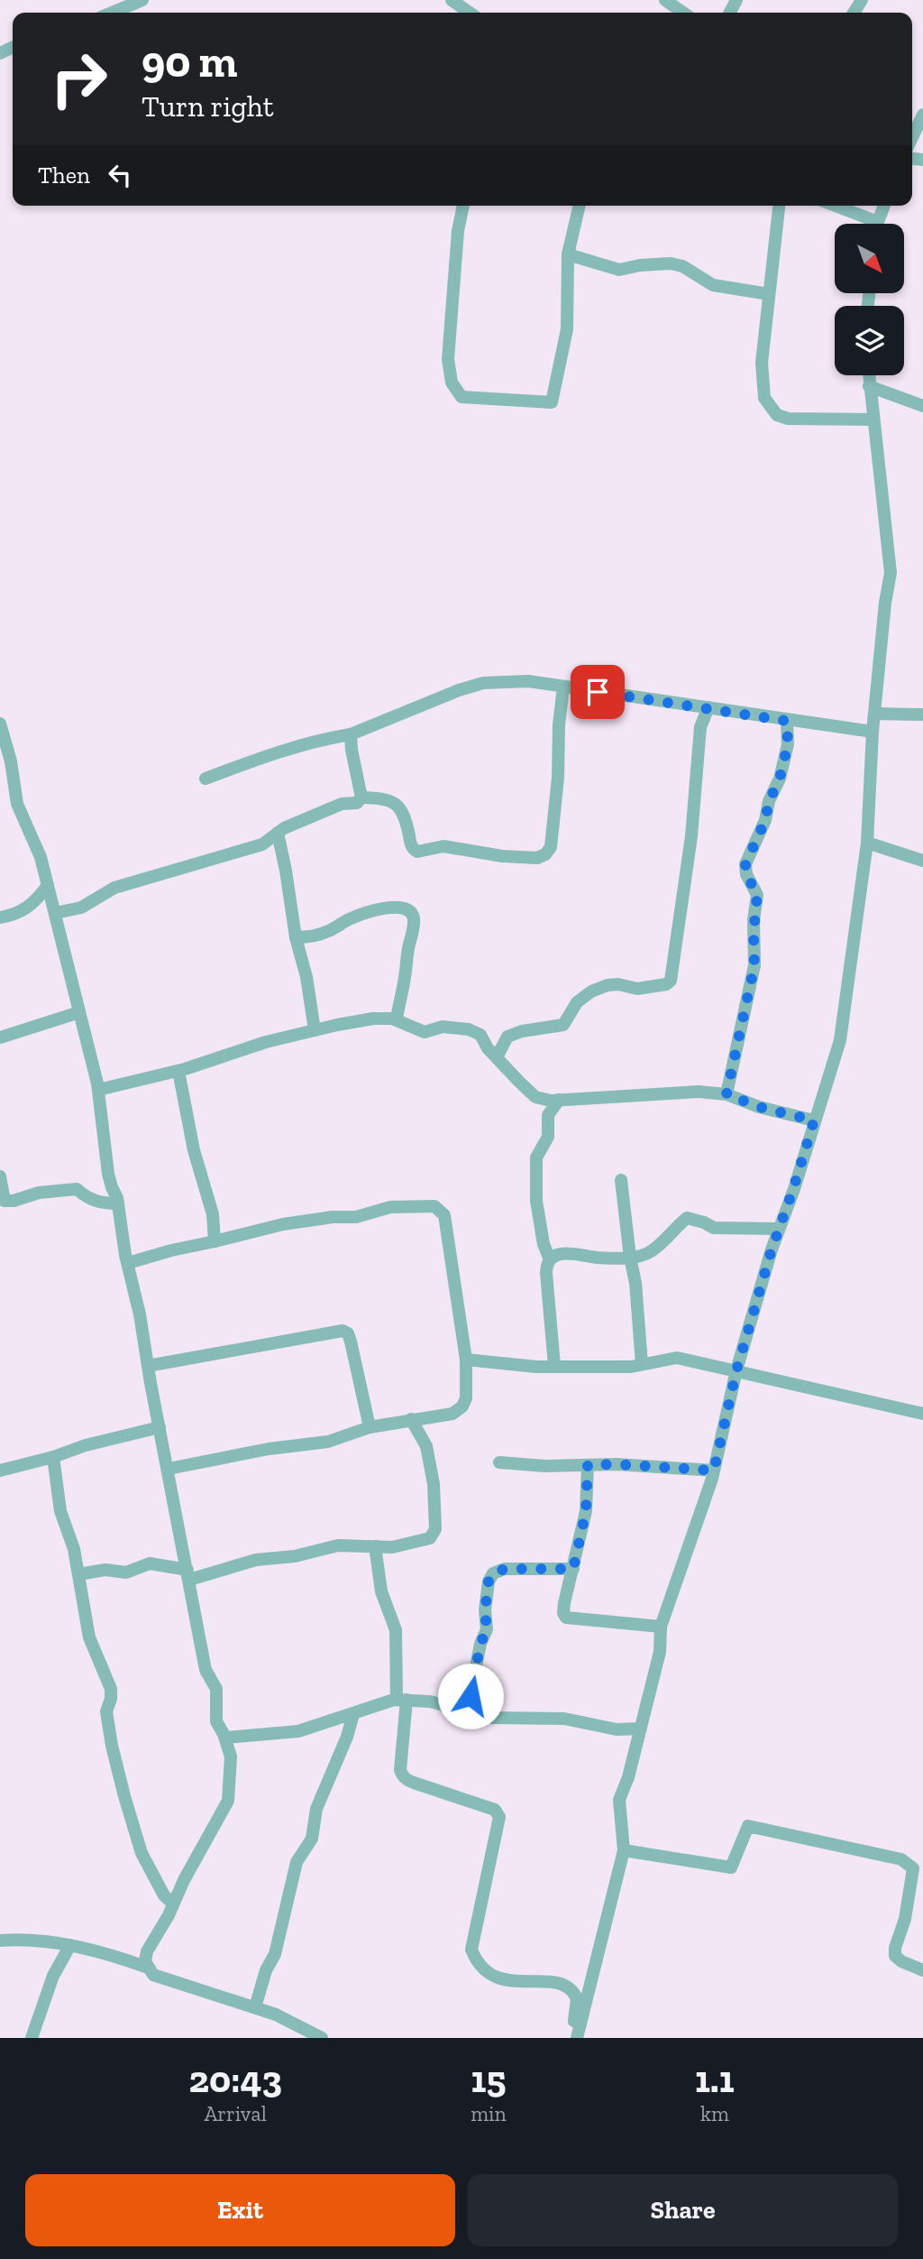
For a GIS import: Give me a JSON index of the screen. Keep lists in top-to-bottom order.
{
  "north": "bottom right",
  "page": {
    "turn": ["90 m", "Turn right"],
    "then": "Then",
    "eta": [
      "20:43",
      "Arrival",
      "15",
      "min",
      "1.1",
      "km"
    ],
    "buttons": ["Exit", "Share"]
  }
}
